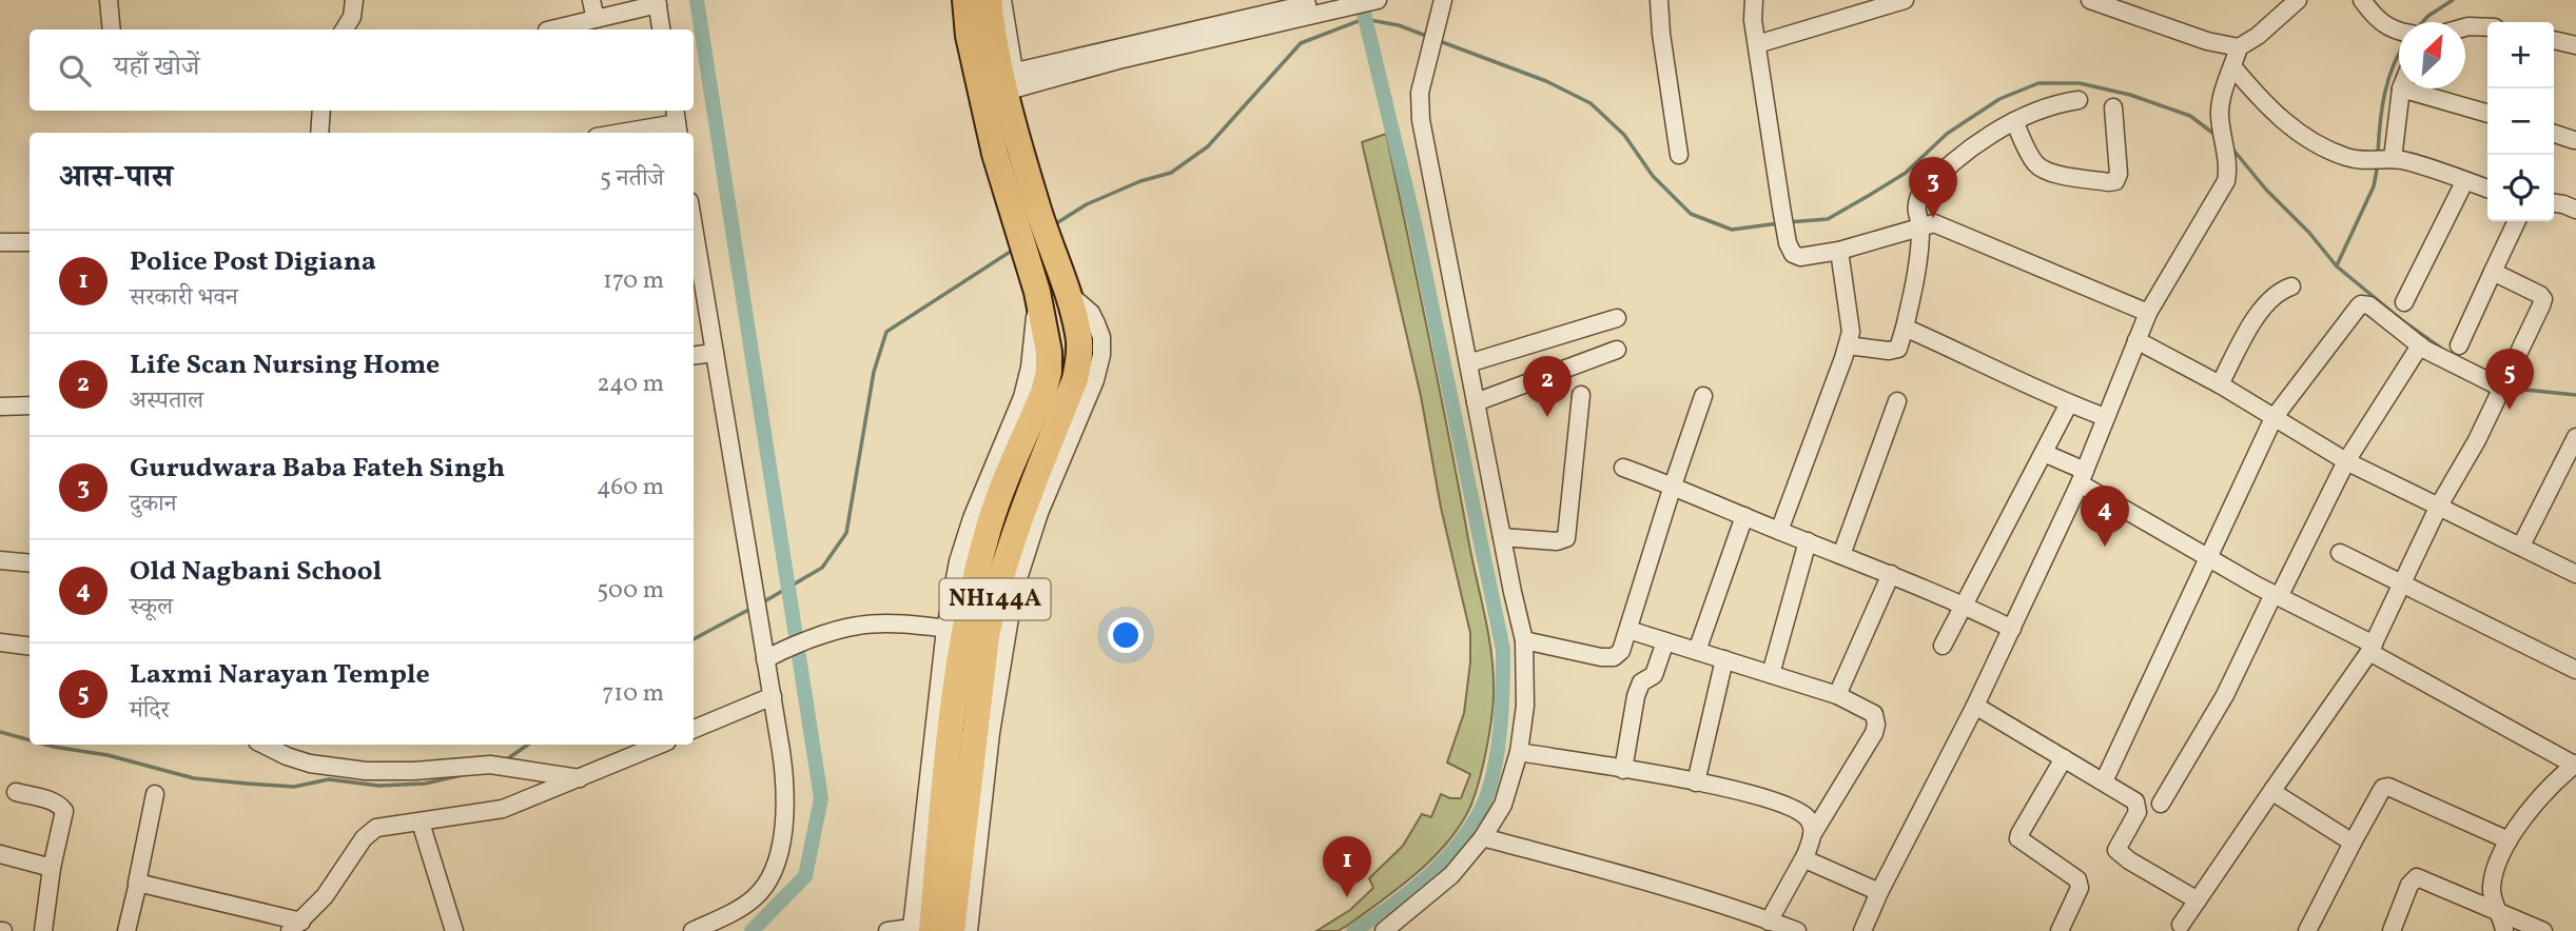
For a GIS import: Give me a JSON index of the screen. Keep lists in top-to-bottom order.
{
  "streets": {
    "highway": ["NH144A"]
  },
  "north": "top right",
  "page": {
    "map_buttons": ["+", "−"],
    "search": "यहाँ खोजें",
    "heading": ["आस-पास", "5 नतीजे"],
    "pins": [
      "3",
      "5",
      "2",
      "4",
      "1"
    ],
    "list": [
      {
        "mark": "1",
        "name": "Police Post Digiana",
        "note": "सरकारी भवन",
        "value": "170 m"
      },
      {
        "mark": "2",
        "name": "Life Scan Nursing Home",
        "note": "अस्पताल",
        "value": "240 m"
      },
      {
        "mark": "3",
        "name": "Gurudwara Baba Fateh Singh",
        "note": "दुकान",
        "value": "460 m"
      },
      {
        "mark": "4",
        "name": "Old Nagbani School",
        "note": "स्कूल",
        "value": "500 m"
      },
      {
        "mark": "5",
        "name": "Laxmi Narayan Temple",
        "note": "मंदिर",
        "value": "710 m"
      }
    ]
  }
}
